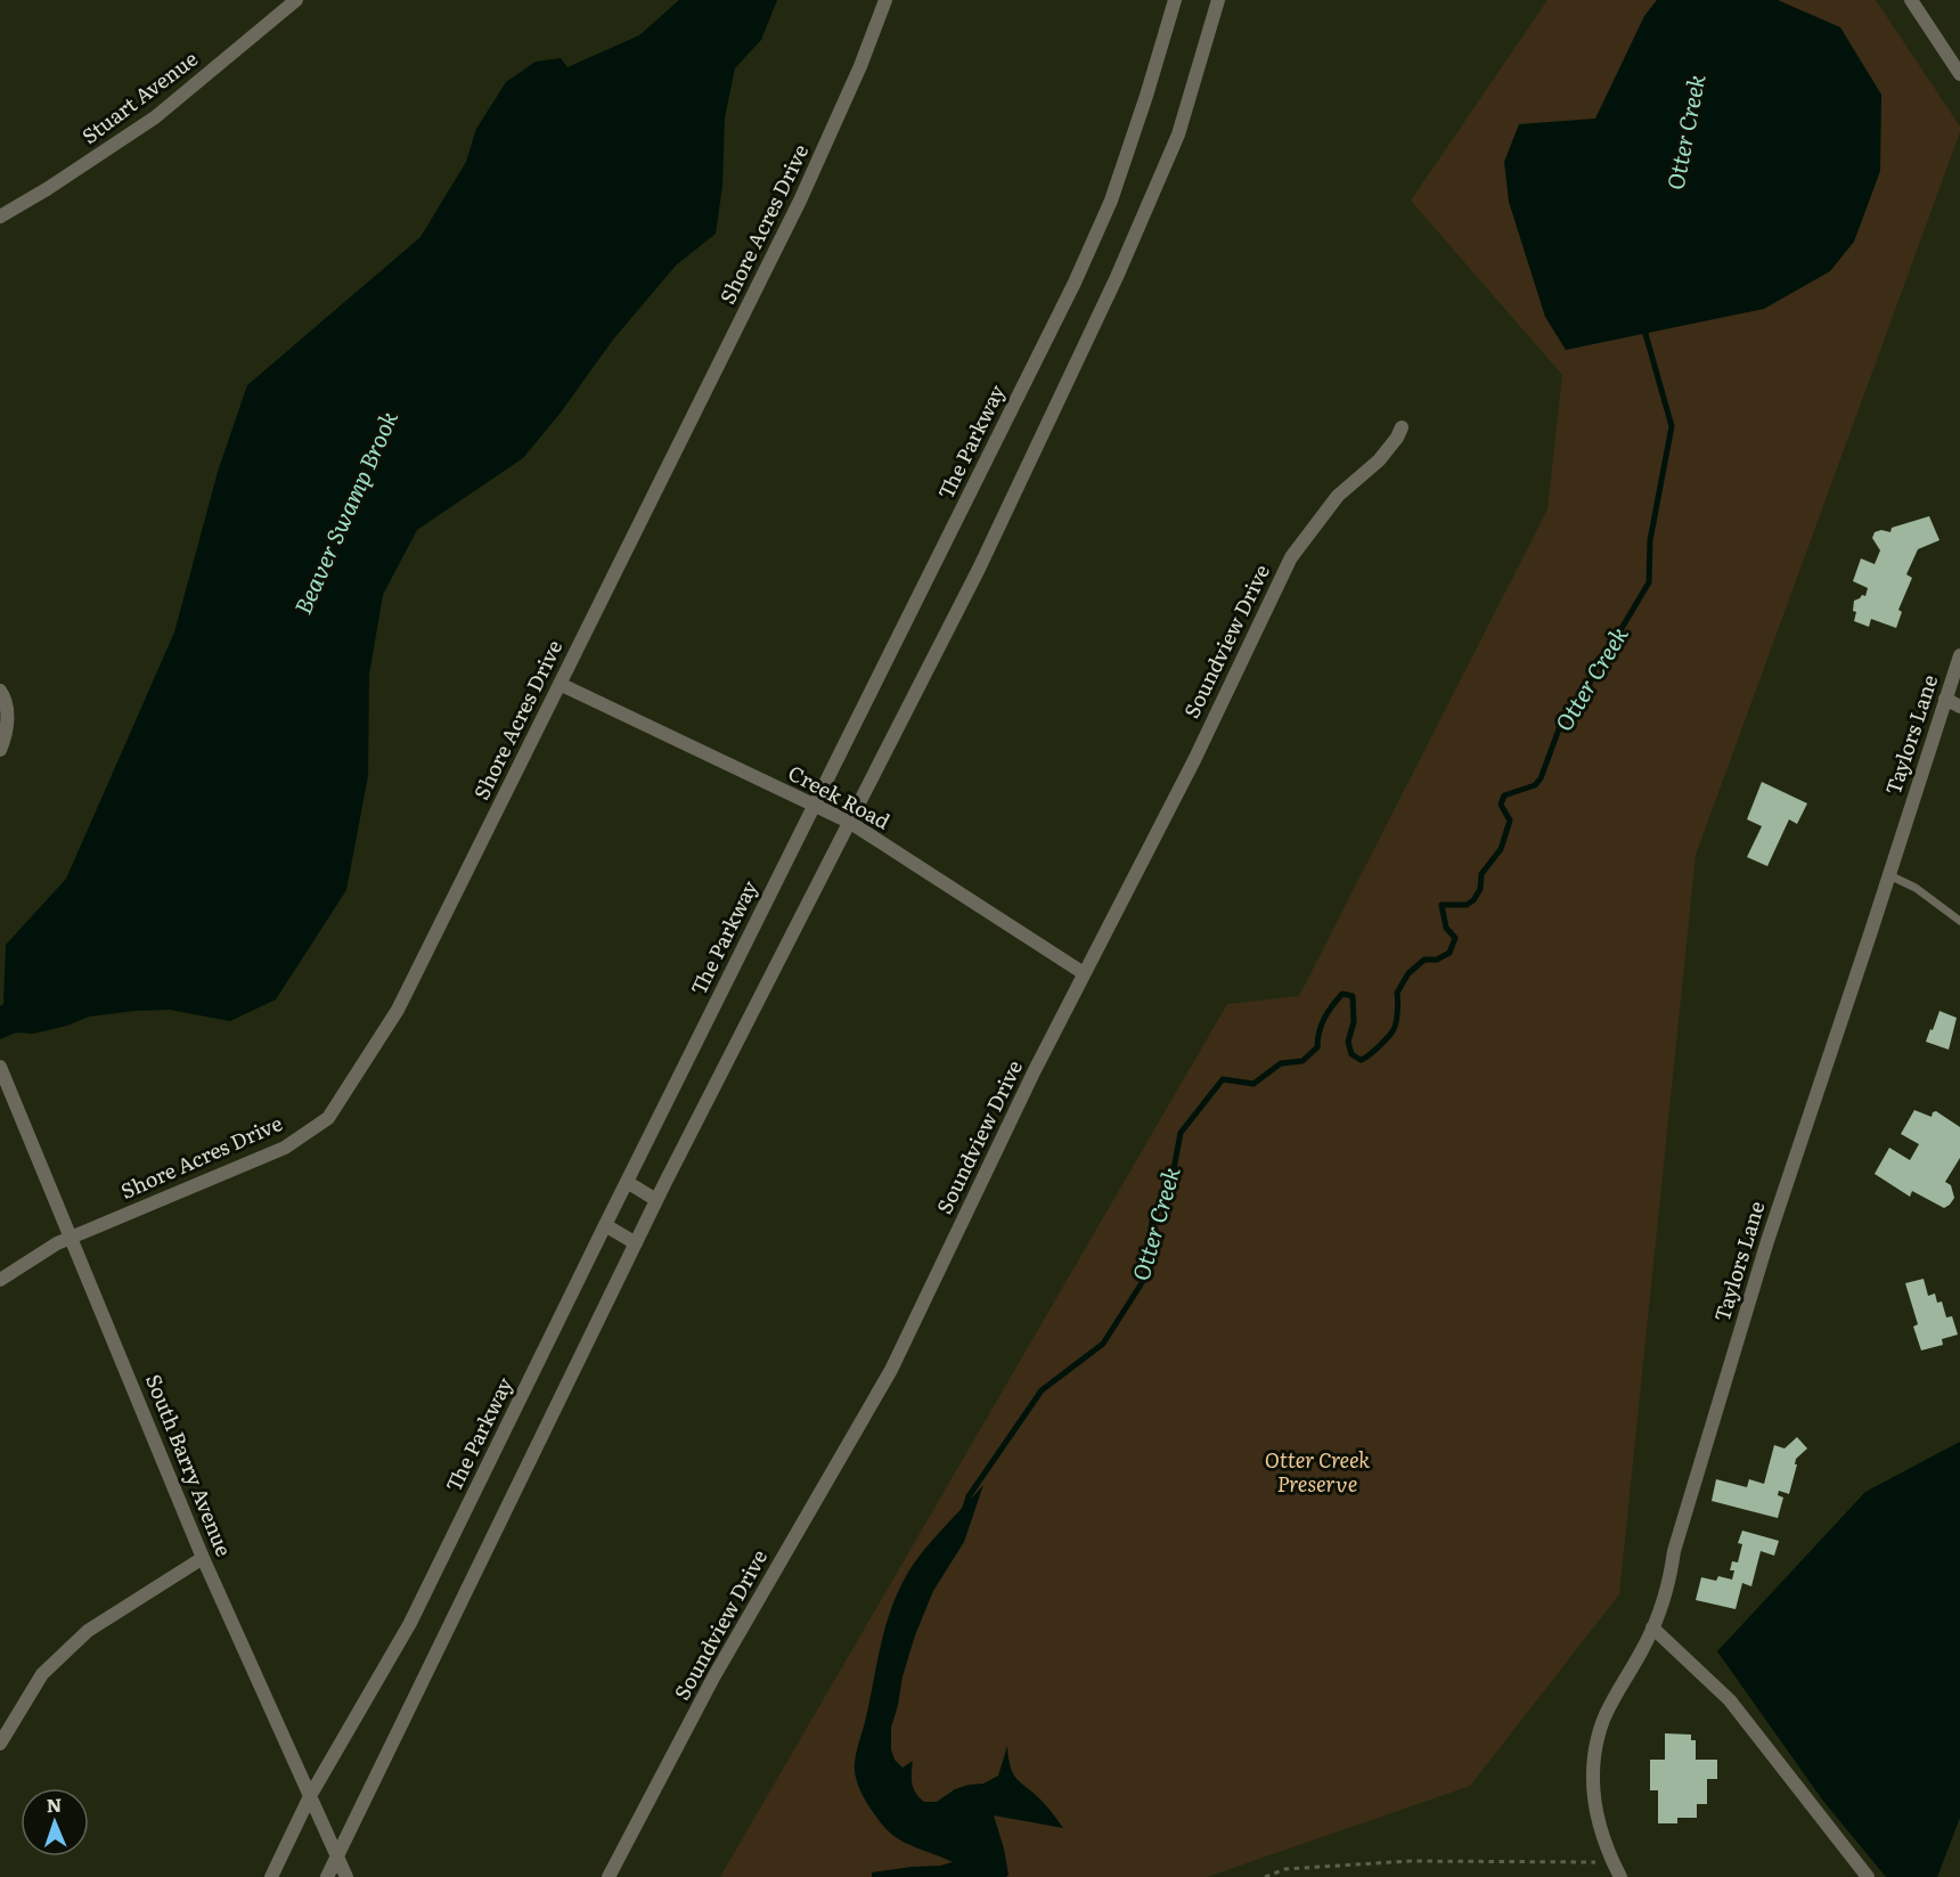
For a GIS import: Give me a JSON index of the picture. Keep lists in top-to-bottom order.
{
  "streets": {
    "street": [
      "Stuart Avenue",
      "Shore Acres Drive",
      "The Parkway",
      "Soundview Drive",
      "Taylors Lane",
      "Creek Road",
      "South Barry Avenue"
    ]
  },
  "crossings": [
    ["Shore Acres Drive", "Creek Road"],
    ["Shore Acres Drive", "South Barry Avenue"],
    ["The Parkway", "Creek Road"],
    ["The Parkway", "South Barry Avenue"],
    ["Soundview Drive", "Creek Road"]
  ],
  "water": ["Otter Creek", "Beaver Swamp Brook"],
  "parks": ["Otter Creek Preserve"],
  "north": "top"
}
